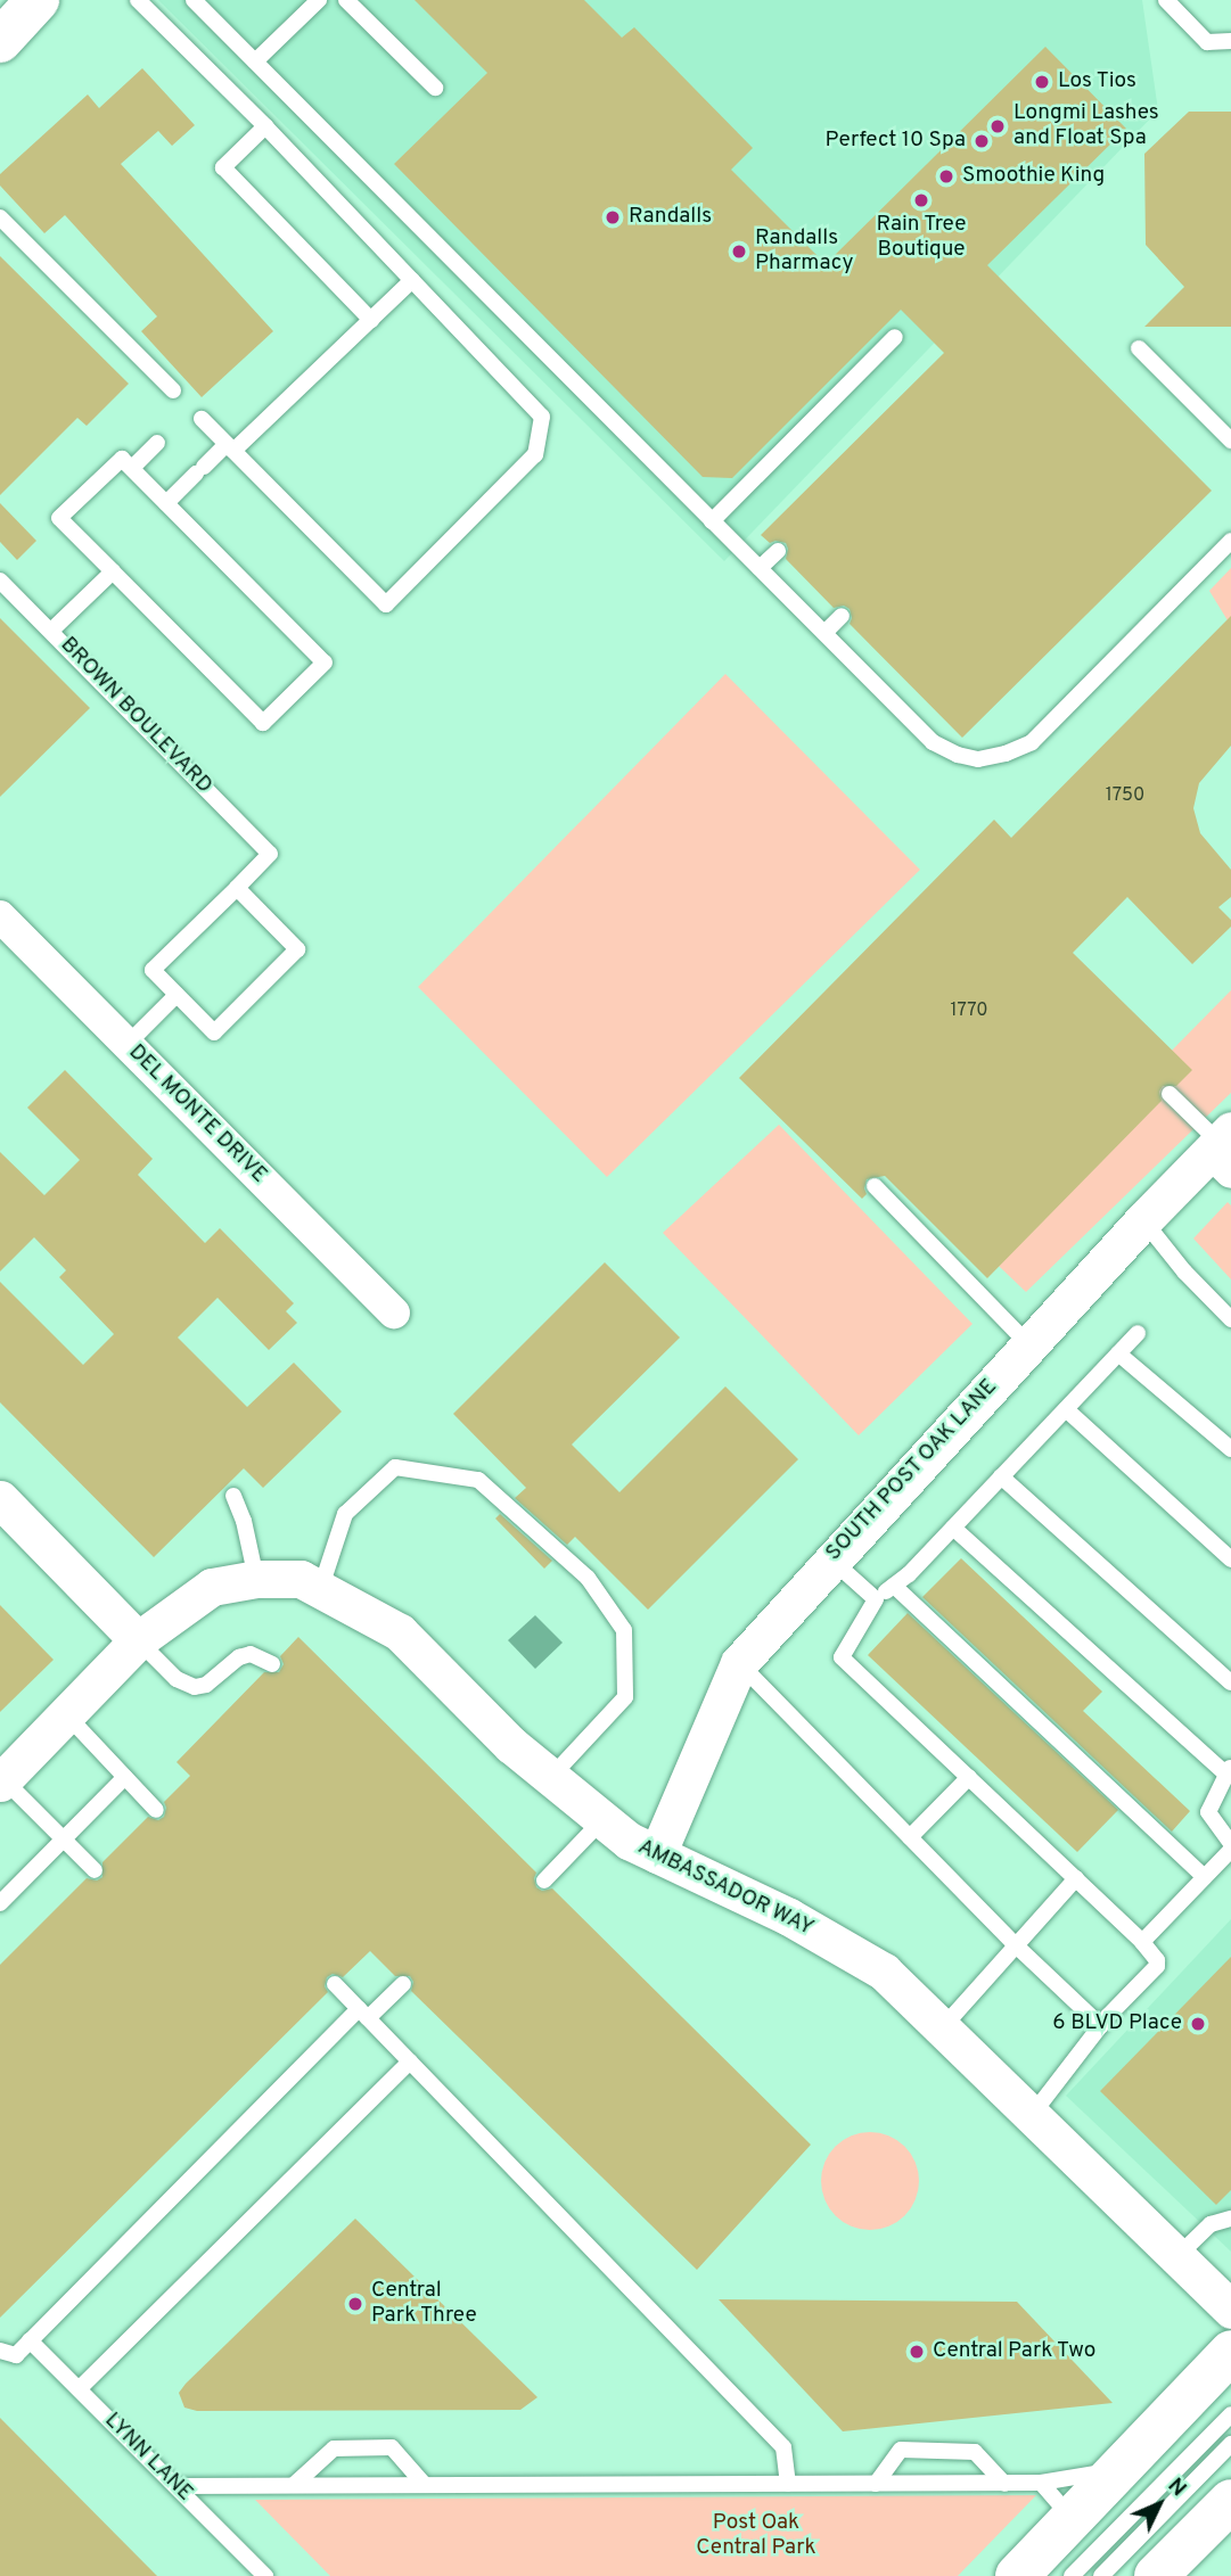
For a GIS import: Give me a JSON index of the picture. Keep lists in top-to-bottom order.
{
  "streets": {
    "street": ["DEL MONTE DRIVE", "SOUTH POST OAK LANE", "AMBASSADOR WAY"],
    "lane": ["BROWN BOULEVARD", "LYNN LANE"]
  },
  "crossings": [
    ["SOUTH POST OAK LANE", "AMBASSADOR WAY"]
  ],
  "parks": ["Post Oak Central Park"],
  "places": [
    "Los Tios",
    "Longmi Lashes and Float Spa",
    "Perfect 10 Spa",
    "Smoothie King",
    "Rain Tree Boutique",
    "Randalls",
    "Randalls Pharmacy",
    "6 BLVD Place",
    "Central Park Three",
    "Central Park Two"
  ],
  "house_numbers": ["1750", "1770"],
  "north": "top right"
}
